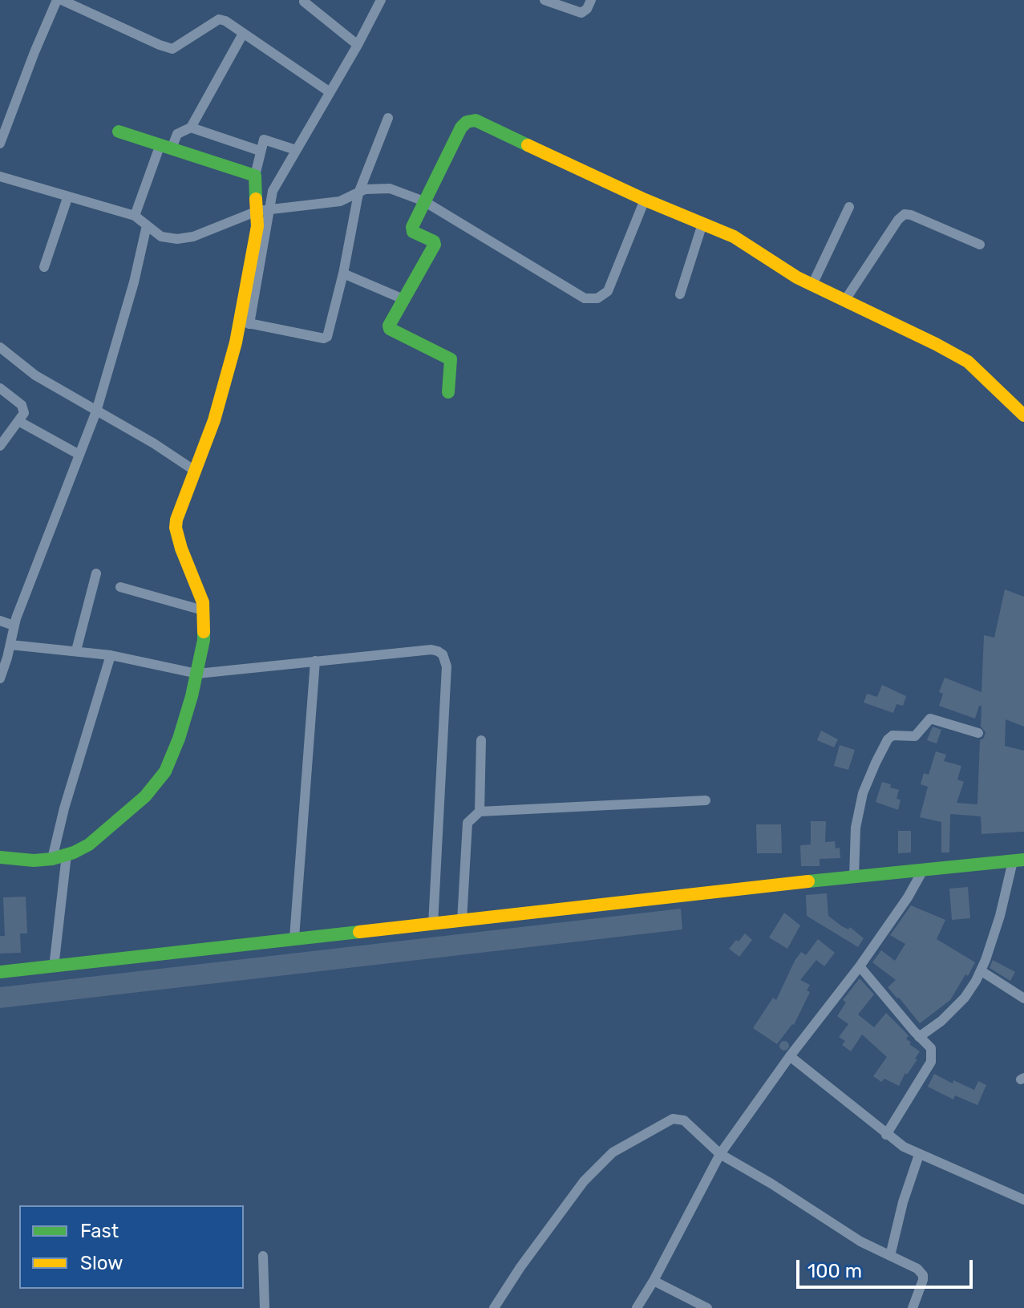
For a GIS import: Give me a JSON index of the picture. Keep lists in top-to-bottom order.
{
  "legend": ["Fast", "Slow"],
  "scale_bar": "100 m"
}
